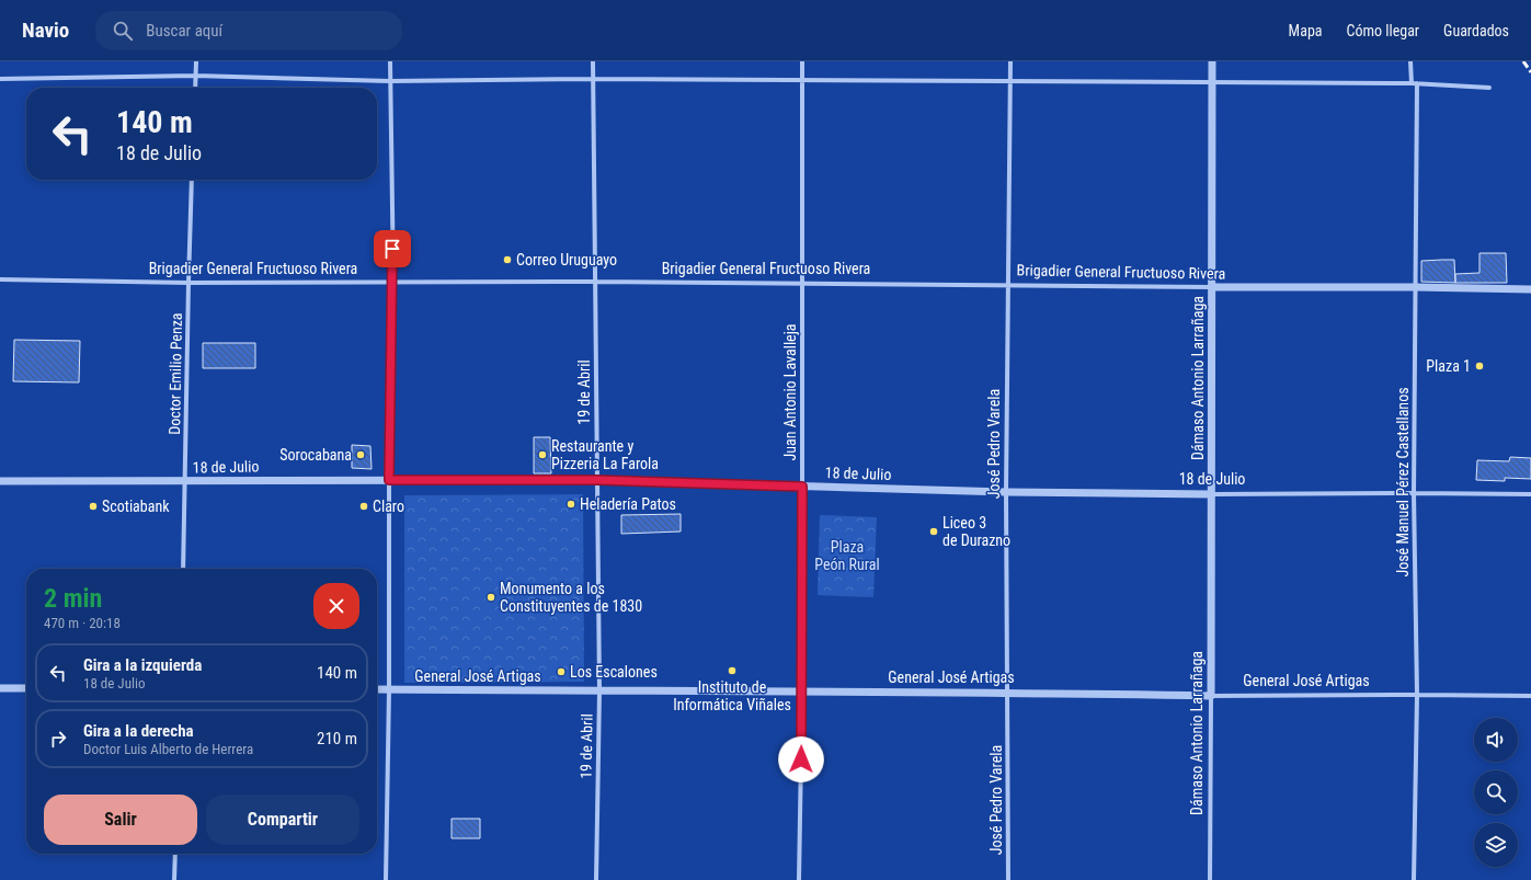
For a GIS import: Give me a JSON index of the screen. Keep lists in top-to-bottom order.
{
  "streets": {
    "street": [
      "Brigadier General Fructuoso Rivera",
      "Doctor Emilio Penza",
      "Dámaso Antonio Larrañaga",
      "19 de Abril",
      "Juan Antonio Lavalleja",
      "José Pedro Varela",
      "18 de Julio",
      "José Manuel Pérez Castellanos",
      "General José Artigas"
    ]
  },
  "crossings": [
    ["Brigadier General Fructuoso Rivera", "Doctor Emilio Penza"],
    ["Brigadier General Fructuoso Rivera", "Dámaso Antonio Larrañaga"],
    ["Brigadier General Fructuoso Rivera", "19 de Abril"],
    ["Brigadier General Fructuoso Rivera", "Juan Antonio Lavalleja"],
    ["Brigadier General Fructuoso Rivera", "José Pedro Varela"],
    ["Brigadier General Fructuoso Rivera", "José Manuel Pérez Castellanos"],
    ["Doctor Emilio Penza", "18 de Julio"],
    ["Dámaso Antonio Larrañaga", "18 de Julio"],
    ["Dámaso Antonio Larrañaga", "General José Artigas"],
    ["19 de Abril", "18 de Julio"],
    ["19 de Abril", "General José Artigas"],
    ["Juan Antonio Lavalleja", "18 de Julio"],
    ["Juan Antonio Lavalleja", "General José Artigas"],
    ["José Pedro Varela", "18 de Julio"],
    ["José Pedro Varela", "General José Artigas"],
    ["18 de Julio", "José Manuel Pérez Castellanos"],
    ["José Manuel Pérez Castellanos", "General José Artigas"]
  ],
  "parks": ["Plaza Peón Rural"],
  "places": [
    "Correo Uruguayo",
    "Plaza 1",
    "Sorocabana",
    "Restaurante y Pizzeria La Farola",
    "Heladería Patos",
    "Scotiabank",
    "Claro",
    "Liceo 3 de Durazno",
    "Monumento a los Constituyentes de 1830",
    "Instituto de Informática Viñales",
    "Los Escalones"
  ],
  "page": {
    "header": "Navio",
    "search": "Buscar aquí",
    "nav": ["Mapa", "Cómo llegar", "Guardados"],
    "turn": ["140 m", "18 de Julio"],
    "heading": ["2 min", "470 m · 20:18"],
    "list": [
      {
        "name": "Gira a la izquierda",
        "note": "18 de Julio",
        "value": "140 m"
      },
      {
        "name": "Gira a la derecha",
        "note": "Doctor Luis Alberto de Herrera",
        "value": "210 m"
      }
    ],
    "buttons": ["Salir", "Compartir"]
  }
}
